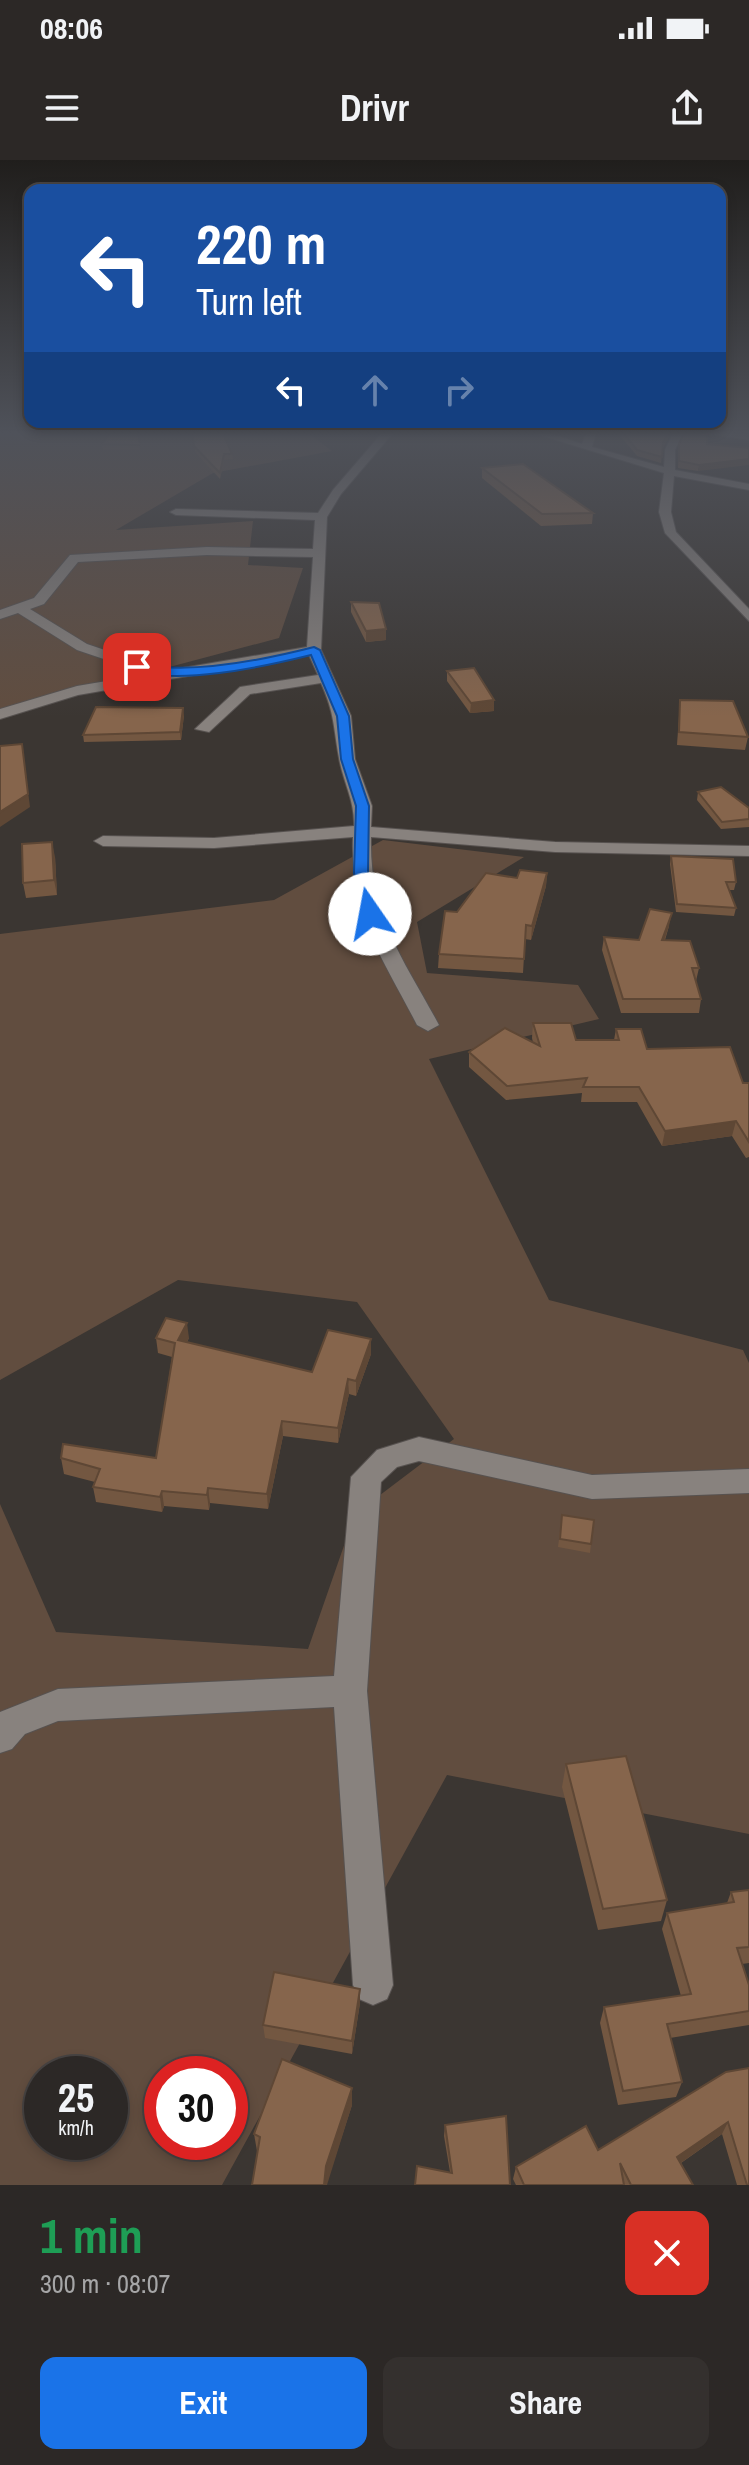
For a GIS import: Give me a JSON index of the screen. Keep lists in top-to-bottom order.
{
  "page": {
    "status": "08:06",
    "header": "Drivr",
    "turn": ["220 m", "Turn left"],
    "speed": "25 km/h",
    "limit": "30",
    "heading": ["1 min", "300 m · 08:07"],
    "buttons": ["Exit", "Share"]
  }
}
